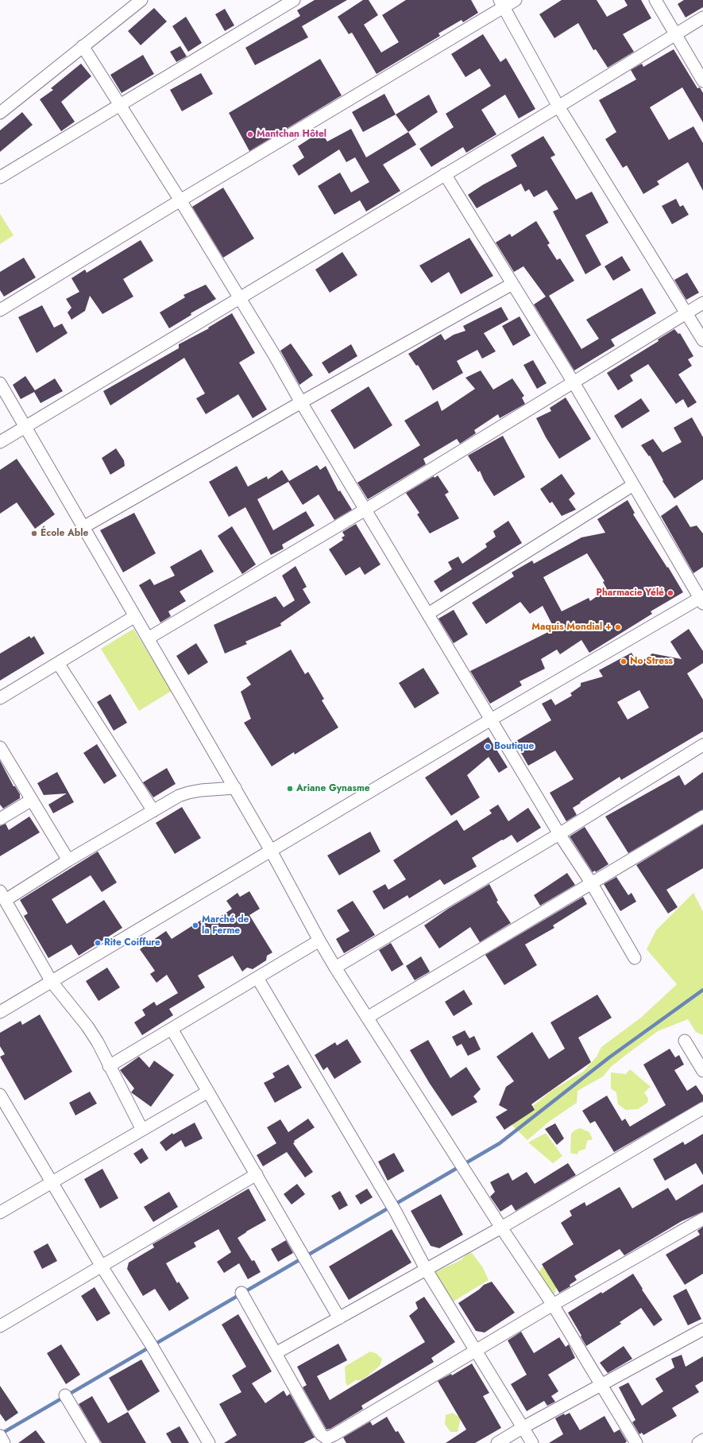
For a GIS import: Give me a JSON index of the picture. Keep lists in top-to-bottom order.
{
  "places": [
    "Mantchan Hôtel",
    "École Able",
    "Pharmacie Yélé",
    "Maquis Mondial +",
    "No Stress",
    "Boutique",
    "Ariane Gynasme",
    "Marché de la Ferme",
    "Rite Coiffure"
  ]
}
